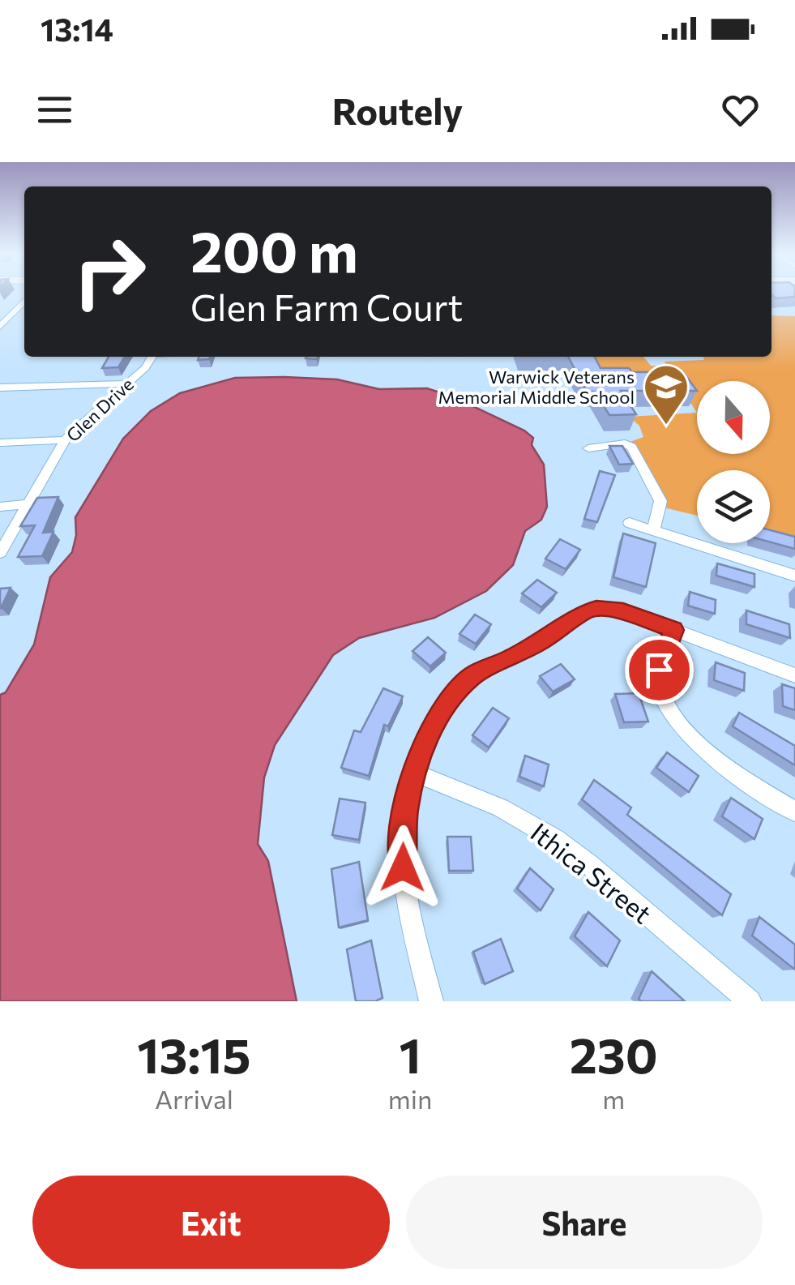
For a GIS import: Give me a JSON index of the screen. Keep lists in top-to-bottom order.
{
  "streets": {
    "street": ["Glen Drive", "Ithica Street"]
  },
  "places": {
    "school or university": ["Warwick Veterans Memorial Middle School"]
  },
  "north": "bottom",
  "page": {
    "status": "13:14",
    "header": "Routely",
    "turn": ["200 m", "Glen Farm Court"],
    "eta": [
      "13:15",
      "Arrival",
      "1",
      "min",
      "230",
      "m"
    ],
    "buttons": ["Exit", "Share"]
  }
}
